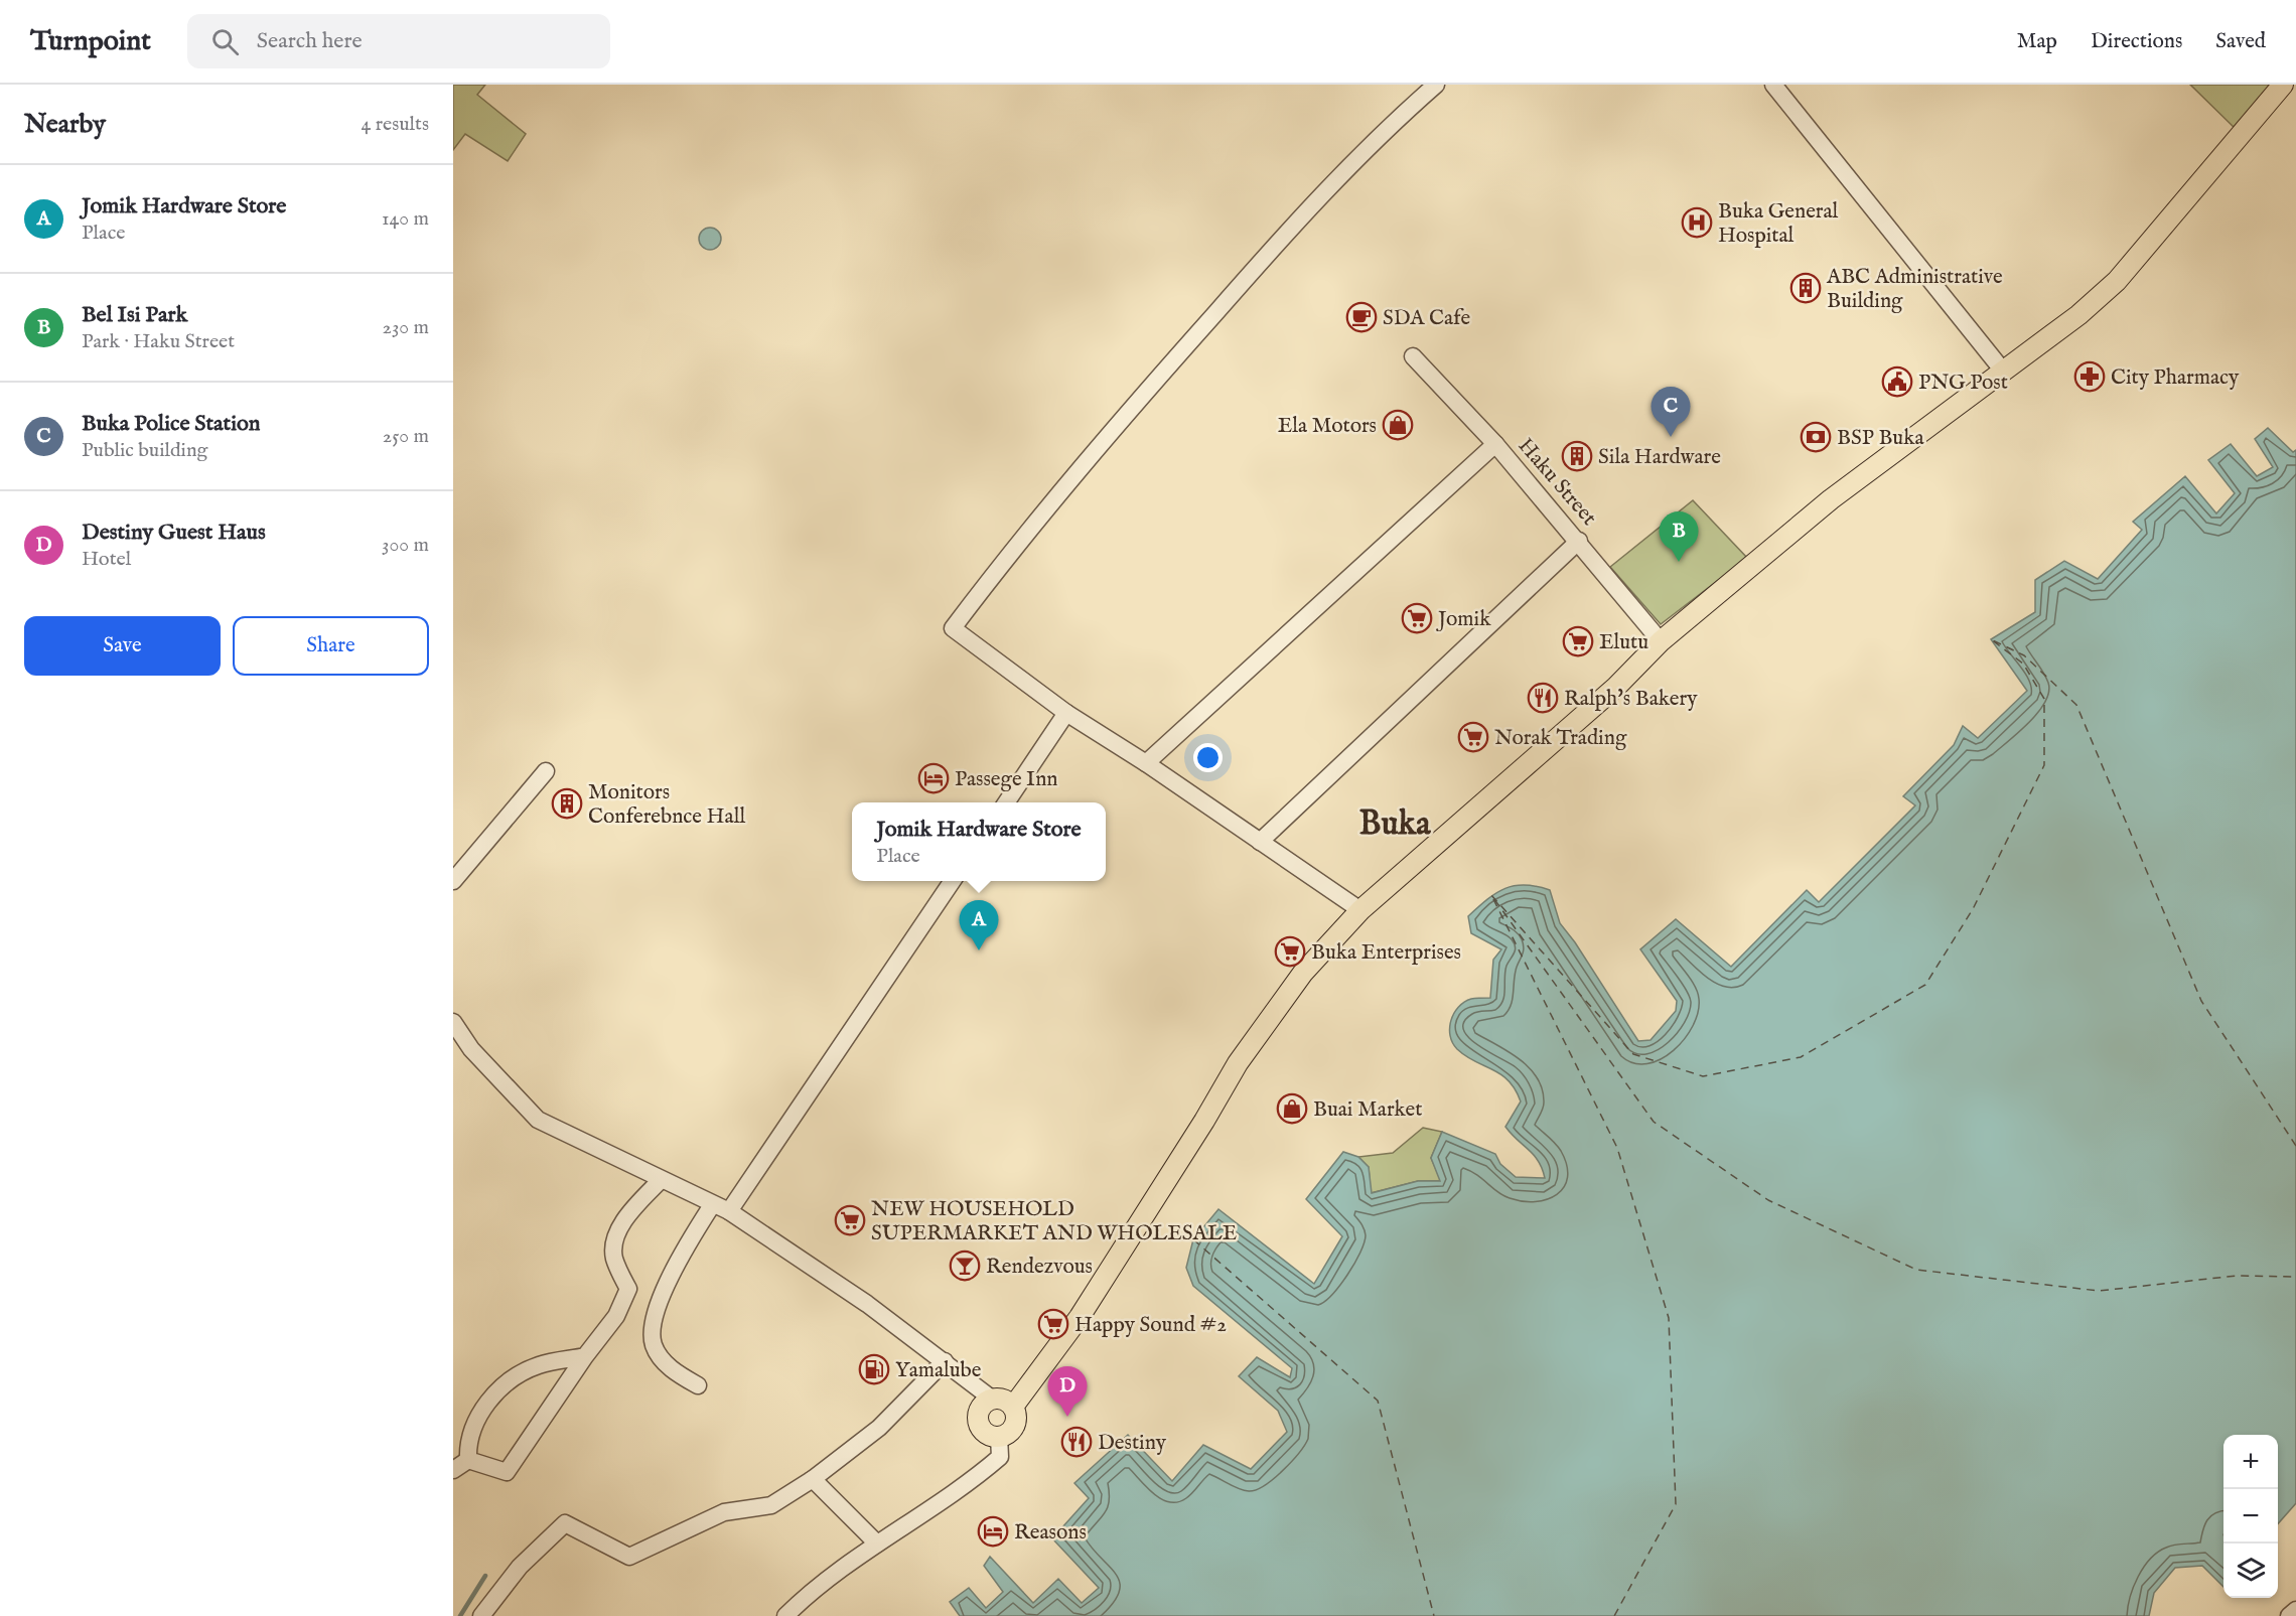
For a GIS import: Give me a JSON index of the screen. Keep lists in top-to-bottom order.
{
  "streets": {
    "street": ["Haku Street"]
  },
  "districts": ["Buka"],
  "places": {
    "hospital": ["Buka General Hospital"],
    "building": ["ABC Administrative Building", "Sila Hardware", "Monitors Conferebnce Hall"],
    "cafe": ["SDA Cafe"],
    "pharmacy": ["City Pharmacy"],
    "public building": ["PNG Post"],
    "shop": ["Ela Motors", "Buai Market"],
    "bank": ["BSP Buka"],
    "supermarket": [
      "Jomik",
      "Elutu",
      "Norak Trading",
      "Buka Enterprises",
      "NEW HOUSEHOLD SUPERMARKET AND WHOLESALE",
      "Happy Sound #2"
    ],
    "restaurant": ["Ralph's Bakery", "Destiny"],
    "hotel": ["Passege Inn", "Reasons"],
    "bar": ["Rendezvous"],
    "fuel station": ["Yamalube"]
  },
  "page": {
    "header": "Turnpoint",
    "search": "Search here",
    "nav": ["Map", "Directions", "Saved"],
    "heading": ["Nearby", "4 results"],
    "list": [
      {
        "mark": "A",
        "name": "Jomik Hardware Store",
        "note": "Place",
        "value": "140 m"
      },
      {
        "mark": "B",
        "name": "Bel Isi Park",
        "note": "Park · Haku Street",
        "value": "230 m"
      },
      {
        "mark": "C",
        "name": "Buka Police Station",
        "note": "Public building",
        "value": "250 m"
      },
      {
        "mark": "D",
        "name": "Destiny Guest Haus",
        "note": "Hotel",
        "value": "300 m"
      }
    ],
    "pins": [
      "C",
      "B",
      "A",
      "D"
    ],
    "buttons": ["Save", "Share"],
    "popup": ["Jomik Hardware Store", "Place"],
    "map_buttons": ["+", "−"]
  }
}
